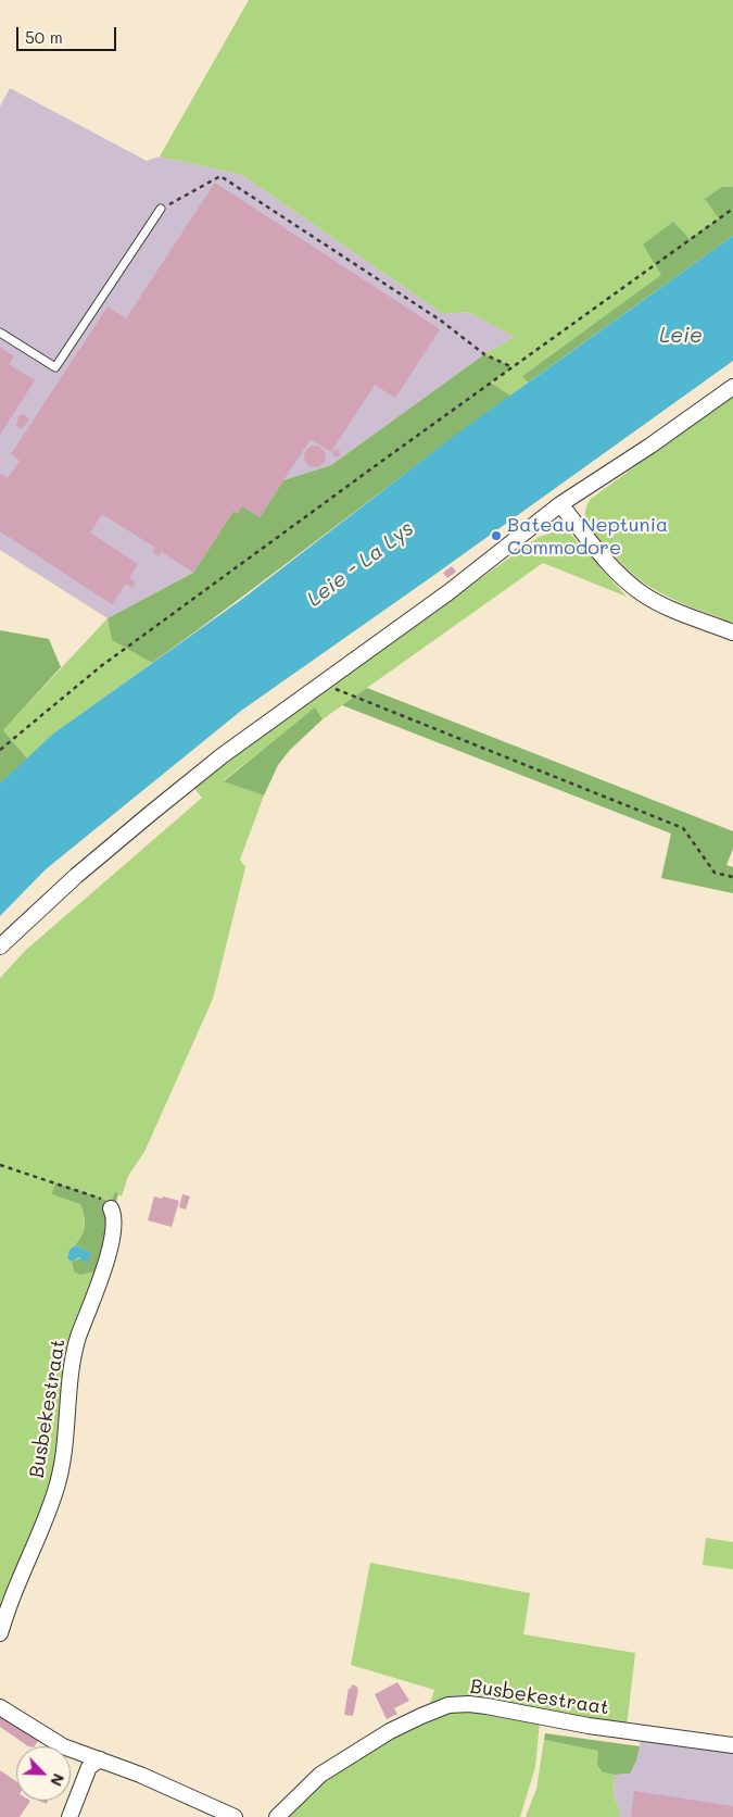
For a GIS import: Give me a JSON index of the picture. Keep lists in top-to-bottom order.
{
  "streets": {
    "street": ["Busbekestraat"]
  },
  "water": ["Leie", "Leie - La Lys"],
  "places": ["Bateau Neptunia Commodore"],
  "scale_bar": "50 m",
  "north": "bottom right"
}
